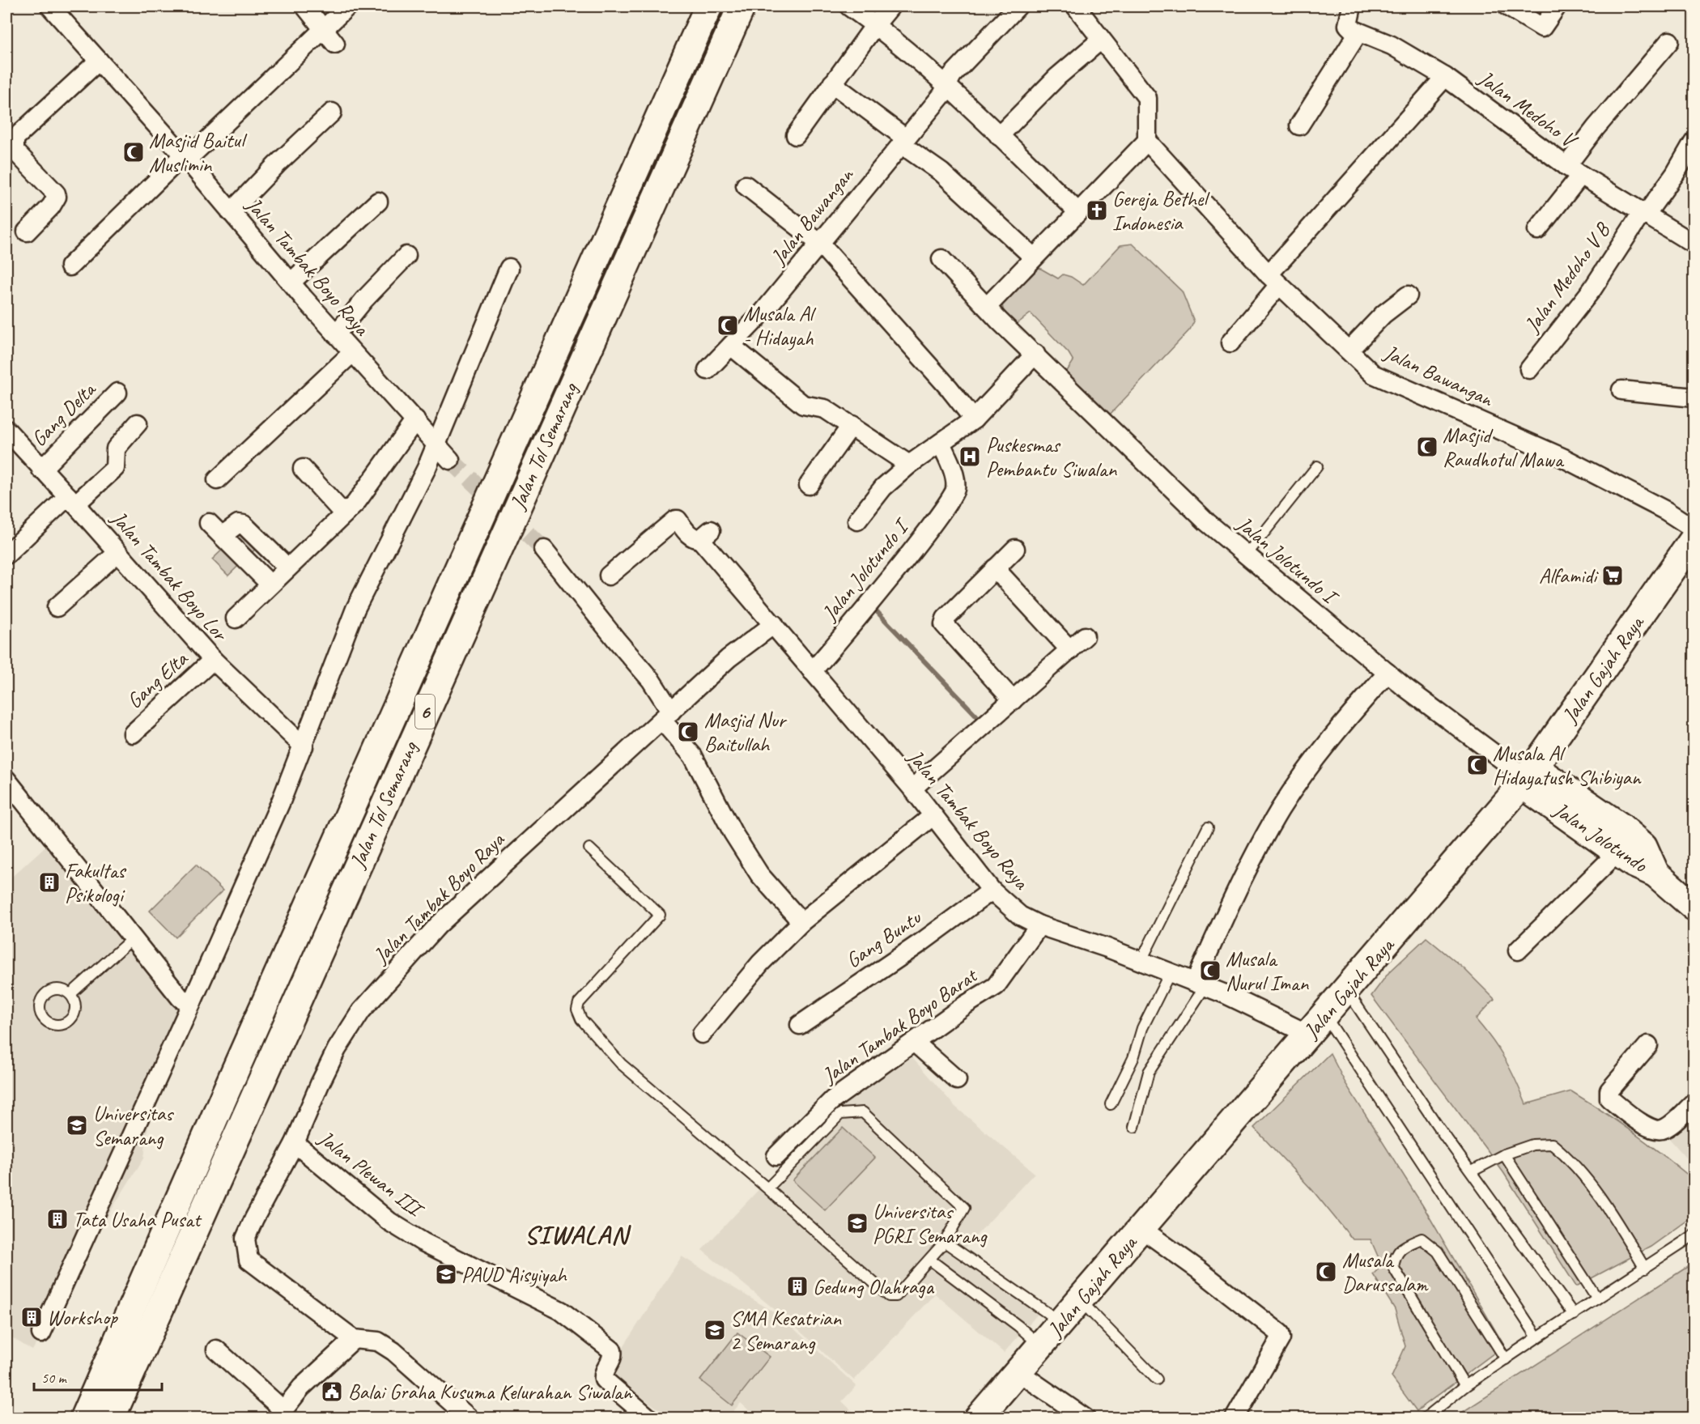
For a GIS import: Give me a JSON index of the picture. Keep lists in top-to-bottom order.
{
  "streets": {
    "main road": [
      "Jalan Tol Semarang",
      "Jalan Gajah Raya",
      "6",
      "Jalan Jolotundo"
    ],
    "street": [
      "Jalan Medoho V",
      "Jalan Bawangan",
      "Jalan Tambak Boyo Raya",
      "Jalan Medoho V B",
      "Gang Delta",
      "Jalan Jolotundo I",
      "Jalan Tambak Boyo Lor",
      "Gang Elta",
      "Gang Buntu",
      "Jalan Tambak Boyo Barat",
      "Jalan Plewan III"
    ]
  },
  "crossings": [
    ["Jalan Medoho V", "Jalan Medoho V B"],
    ["Jalan Tambak Boyo Raya", "Jalan Jolotundo I"],
    ["Jalan Tambak Boyo Raya", "Jalan Gajah Raya"],
    ["Jalan Tambak Boyo Raya", "Gang Buntu"],
    ["Jalan Tambak Boyo Raya", "Jalan Tambak Boyo Barat"],
    ["Jalan Tambak Boyo Raya", "Jalan Plewan III"],
    ["Gang Delta", "Jalan Tambak Boyo Lor"],
    ["Jalan Jolotundo I", "Jalan Gajah Raya"],
    ["Jalan Jolotundo I", "Jalan Jolotundo"],
    ["Jalan Tambak Boyo Lor", "Gang Elta"],
    ["Jalan Gajah Raya", "Jalan Jolotundo"]
  ],
  "districts": ["SIWALAN"],
  "places": {
    "mosque": [
      "Masjid Baitul Muslimin",
      "Musala Al - Hidayah",
      "Masjid Raudhotul Mawa",
      "Masjid Nur Baitullah",
      "Musala Al Hidayatush Shibiyan",
      "Musala Nurul Iman",
      "Musala Darussalam"
    ],
    "church": ["Gereja Bethel Indonesia"],
    "hospital": ["Puskesmas Pembantu Siwalan"],
    "supermarket": ["Alfamidi"],
    "building": [
      "Fakultas Psikologi",
      "Tata Usaha Pusat",
      "Gedung Olahraga",
      "Workshop"
    ],
    "school or university": [
      "Universitas Semarang",
      "Universitas PGRI Semarang",
      "PAUD Aisyiyah",
      "SMA Kesatrian 2 Semarang"
    ],
    "public building": ["Balai Graha Kusuma Kelurahan Siwalan"]
  },
  "scale_bar": "50 m"
}
